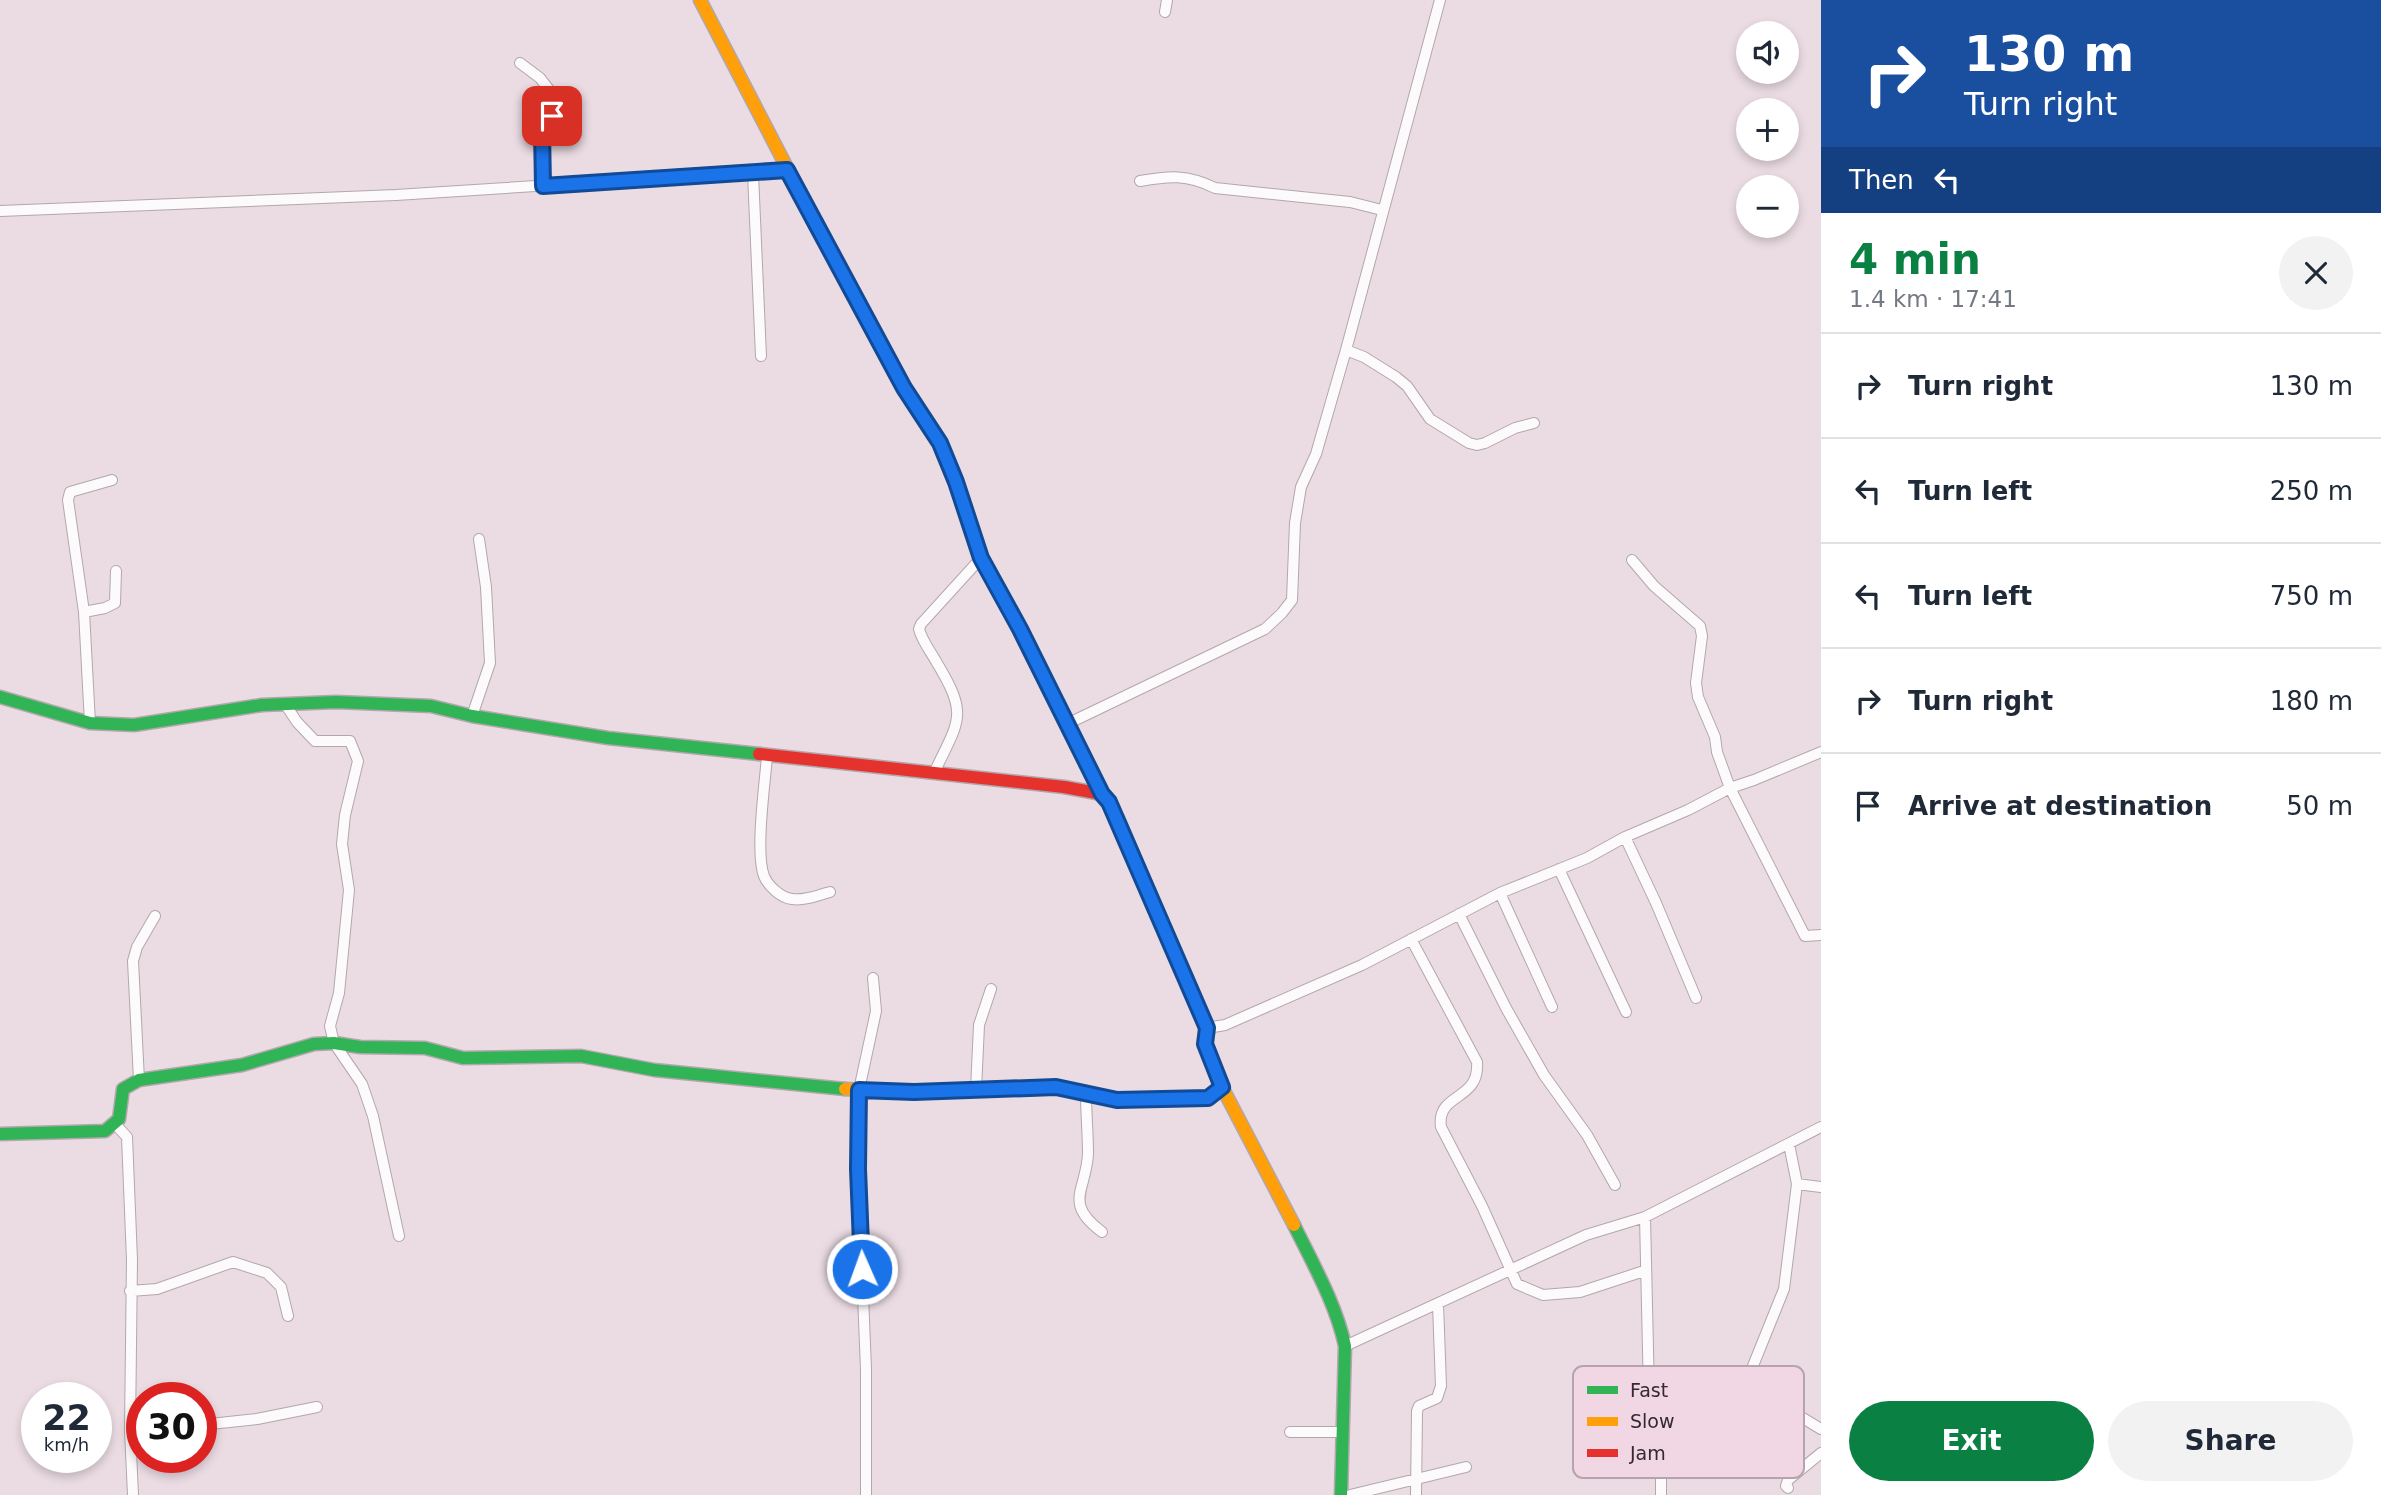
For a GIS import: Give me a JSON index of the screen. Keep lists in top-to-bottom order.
{
  "legend": ["Fast", "Slow", "Jam"],
  "page": {
    "turn": ["130 m", "Turn right"],
    "map_buttons": ["+", "−"],
    "then": "Then",
    "heading": ["4 min", "1.4 km · 17:41"],
    "list": [
      {
        "name": "Turn right",
        "value": "130 m"
      },
      {
        "name": "Turn left",
        "value": "250 m"
      },
      {
        "name": "Turn left",
        "value": "750 m"
      },
      {
        "name": "Turn right",
        "value": "180 m"
      },
      {
        "name": "Arrive at destination",
        "value": "50 m"
      }
    ],
    "speed": "22 km/h",
    "limit": "30",
    "buttons": ["Exit", "Share"]
  }
}
